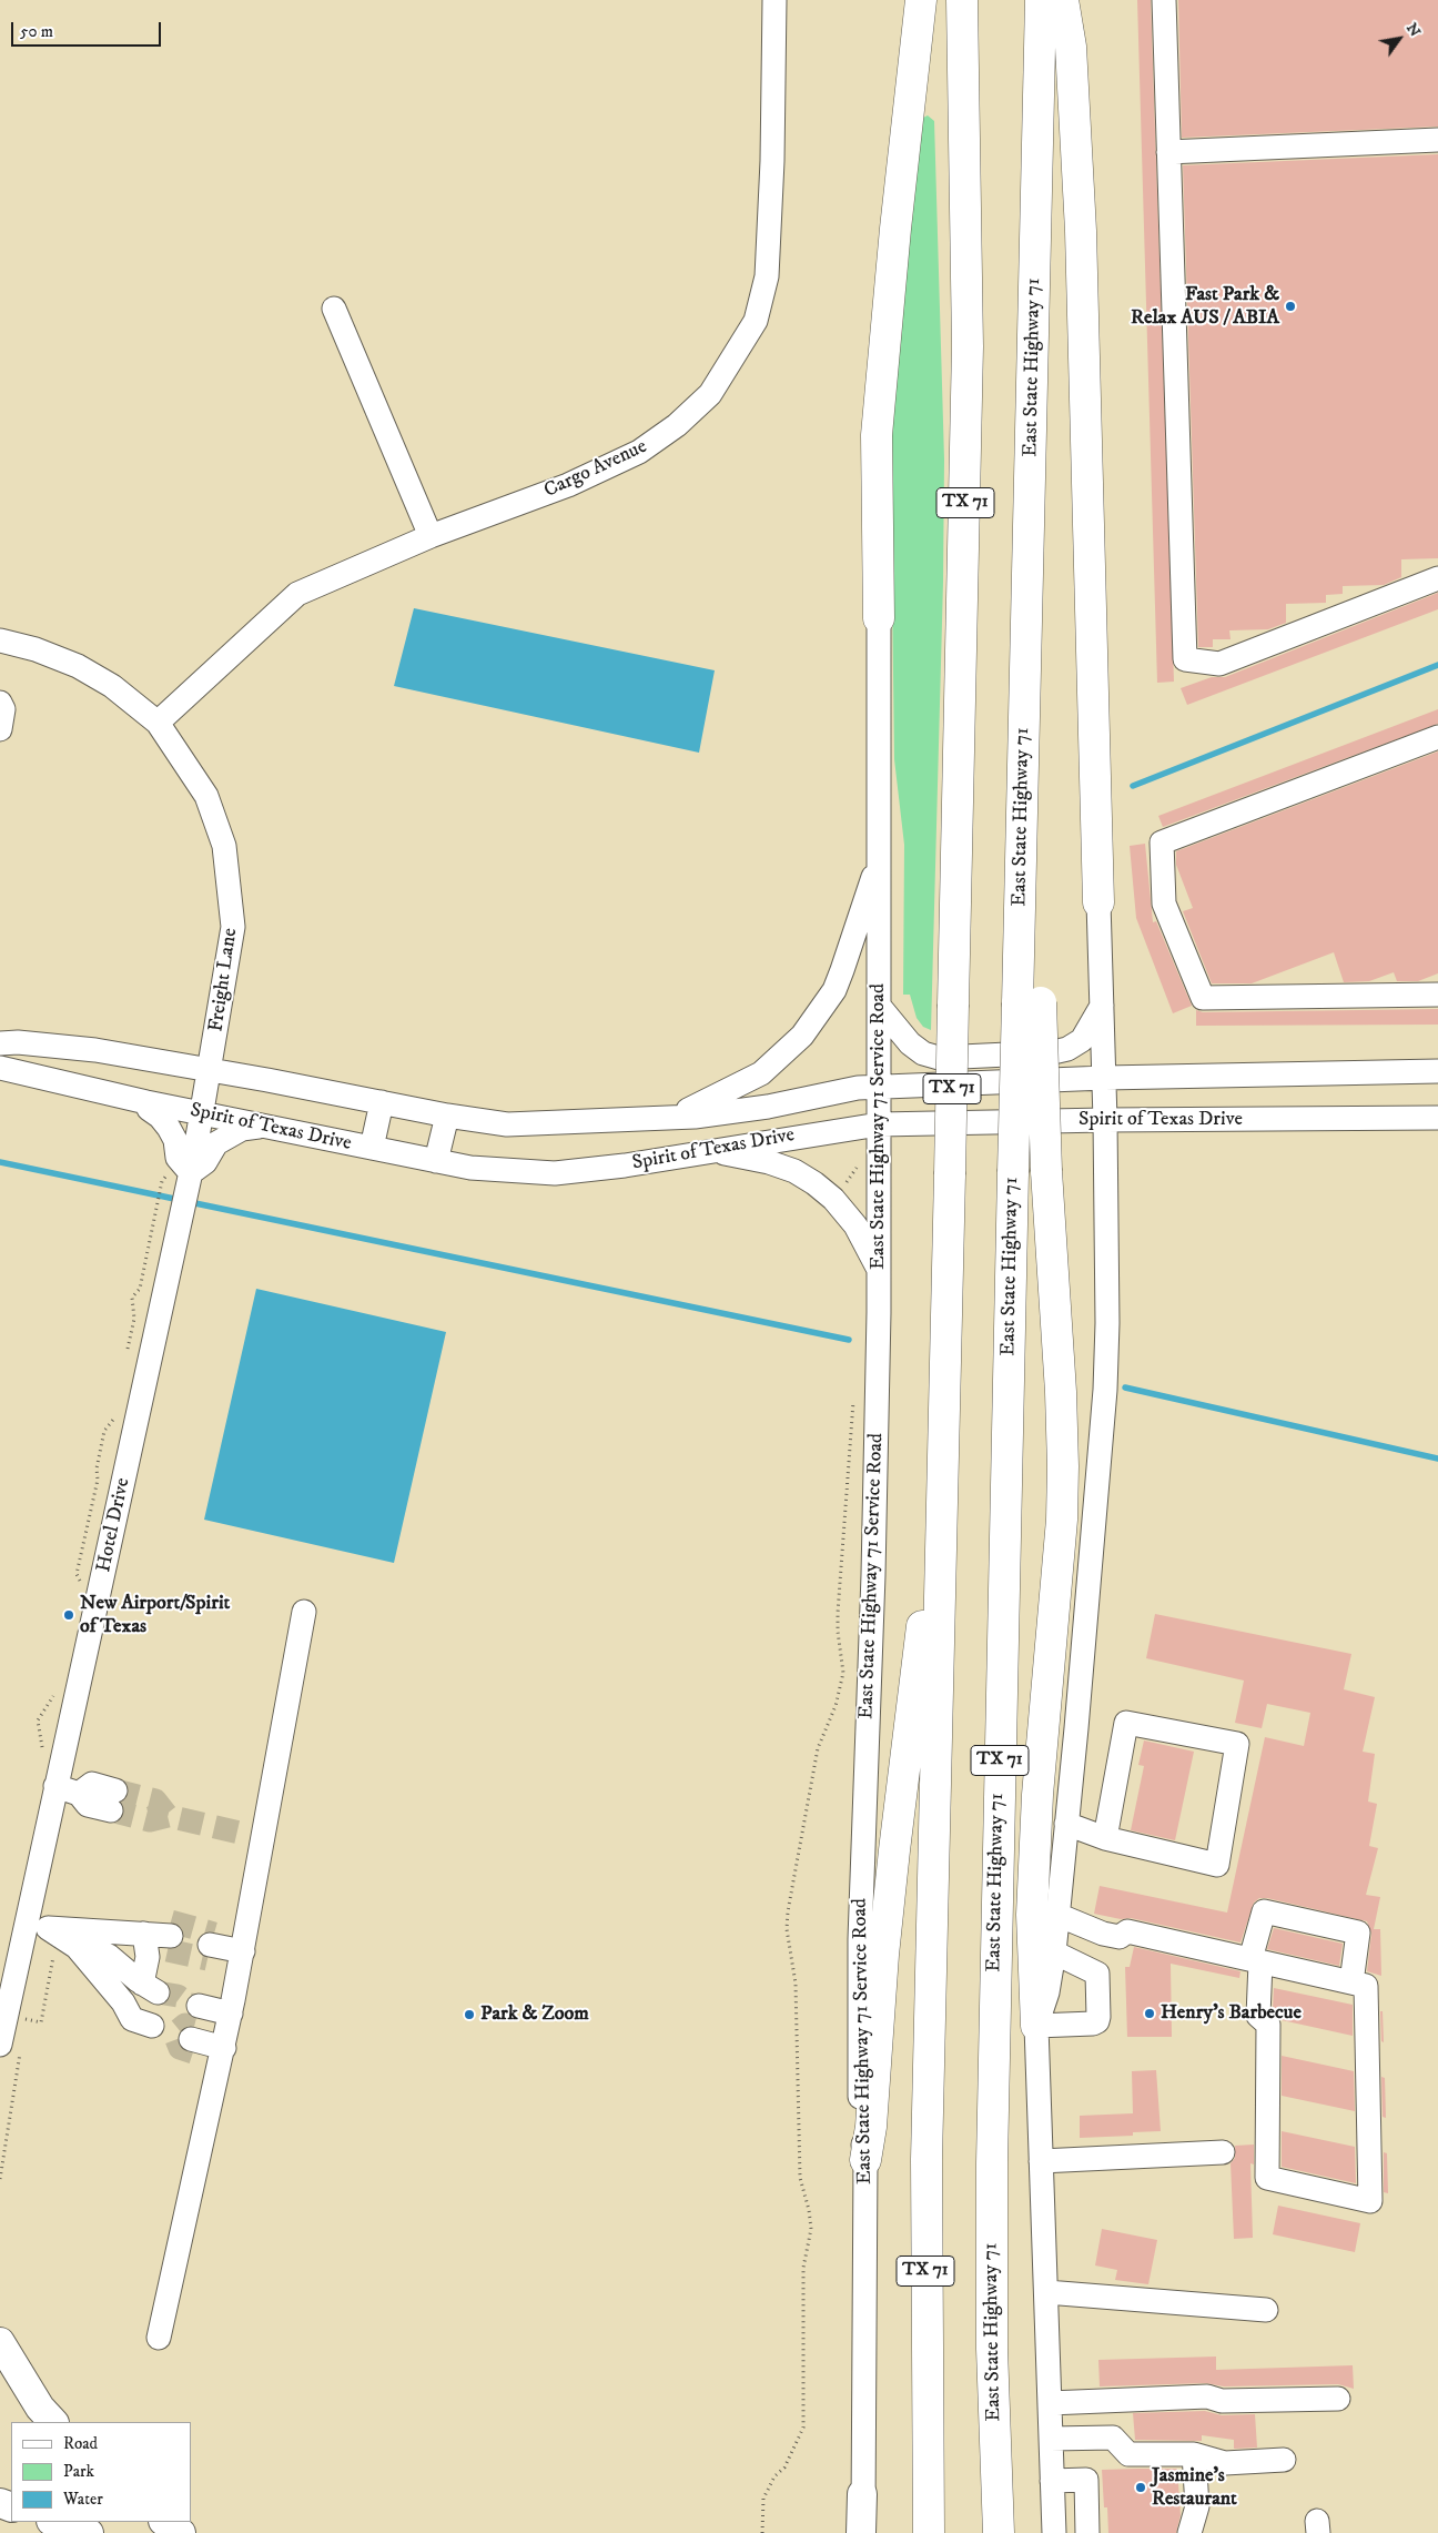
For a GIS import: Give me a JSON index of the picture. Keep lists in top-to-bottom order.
{
  "streets": {
    "highway": ["East State Highway 71", "TX 71"],
    "street": [
      "Cargo Avenue",
      "Freight Lane",
      "Spirit of Texas Drive",
      "East State Highway 71 Service Road",
      "Hotel Drive"
    ]
  },
  "crossings": [
    ["Cargo Avenue", "Freight Lane"],
    ["Freight Lane", "Spirit of Texas Drive"],
    ["Freight Lane", "Hotel Drive"],
    ["Spirit of Texas Drive", "East State Highway 71 Service Road"],
    ["Spirit of Texas Drive", "Hotel Drive"]
  ],
  "places": [
    "Fast Park & Relax AUS / ABIA",
    "New Airport/Spirit of Texas",
    "Henry's Barbecue",
    "Park & Zoom",
    "Jasmine's Restaurant"
  ],
  "legend": ["Road", "Park", "Water"],
  "scale_bar": "50 m",
  "north": "top right"
}
